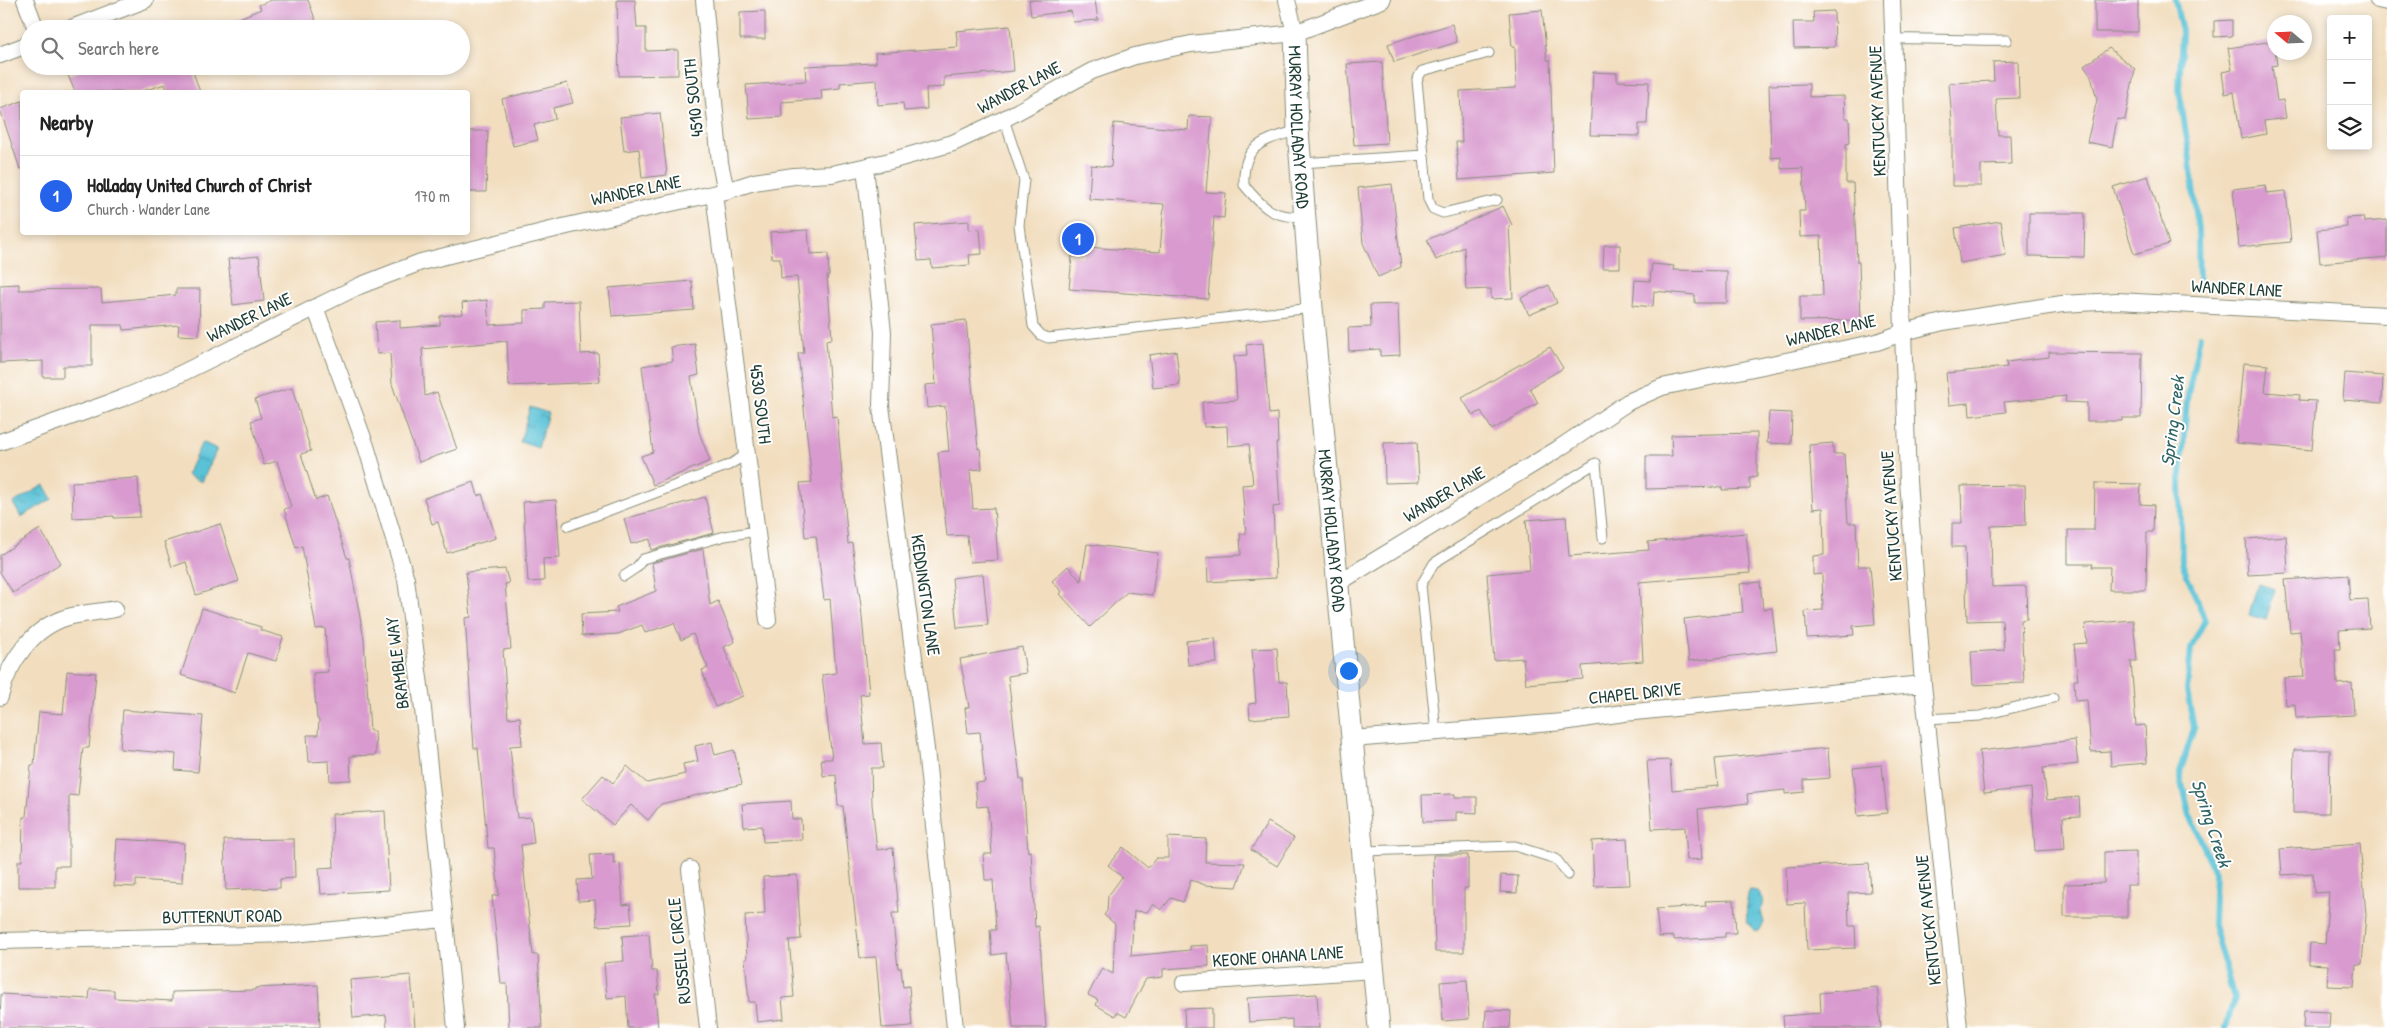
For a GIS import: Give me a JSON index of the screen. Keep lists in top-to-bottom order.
{
  "streets": {
    "street": [
      "WANDER LANE",
      "4510 SOUTH",
      "KENTUCKY AVENUE",
      "MURRAY HOLLADAY ROAD",
      "4530 SOUTH",
      "KEDDINGTON LANE",
      "BRAMBLE WAY",
      "CHAPEL DRIVE",
      "BUTTERNUT ROAD",
      "RUSSELL CIRCLE",
      "KEONE OHANA LANE"
    ]
  },
  "crossings": [
    ["WANDER LANE", "4510 SOUTH"],
    ["WANDER LANE", "KENTUCKY AVENUE"],
    ["WANDER LANE", "MURRAY HOLLADAY ROAD"],
    ["WANDER LANE", "4530 SOUTH"],
    ["WANDER LANE", "KEDDINGTON LANE"],
    ["WANDER LANE", "BRAMBLE WAY"],
    ["4510 SOUTH", "4530 SOUTH"],
    ["KENTUCKY AVENUE", "CHAPEL DRIVE"],
    ["MURRAY HOLLADAY ROAD", "CHAPEL DRIVE"],
    ["MURRAY HOLLADAY ROAD", "KEONE OHANA LANE"],
    ["BRAMBLE WAY", "BUTTERNUT ROAD"]
  ],
  "water": ["Spring Creek"],
  "north": "left",
  "page": {
    "map_buttons": ["+", "−"],
    "search": "Search here",
    "heading": "Nearby",
    "list": [
      {
        "mark": "1",
        "name": "Holladay United Church of Christ",
        "note": "Church · Wander Lane",
        "value": "170 m"
      }
    ],
    "pins": "1"
  }
}
